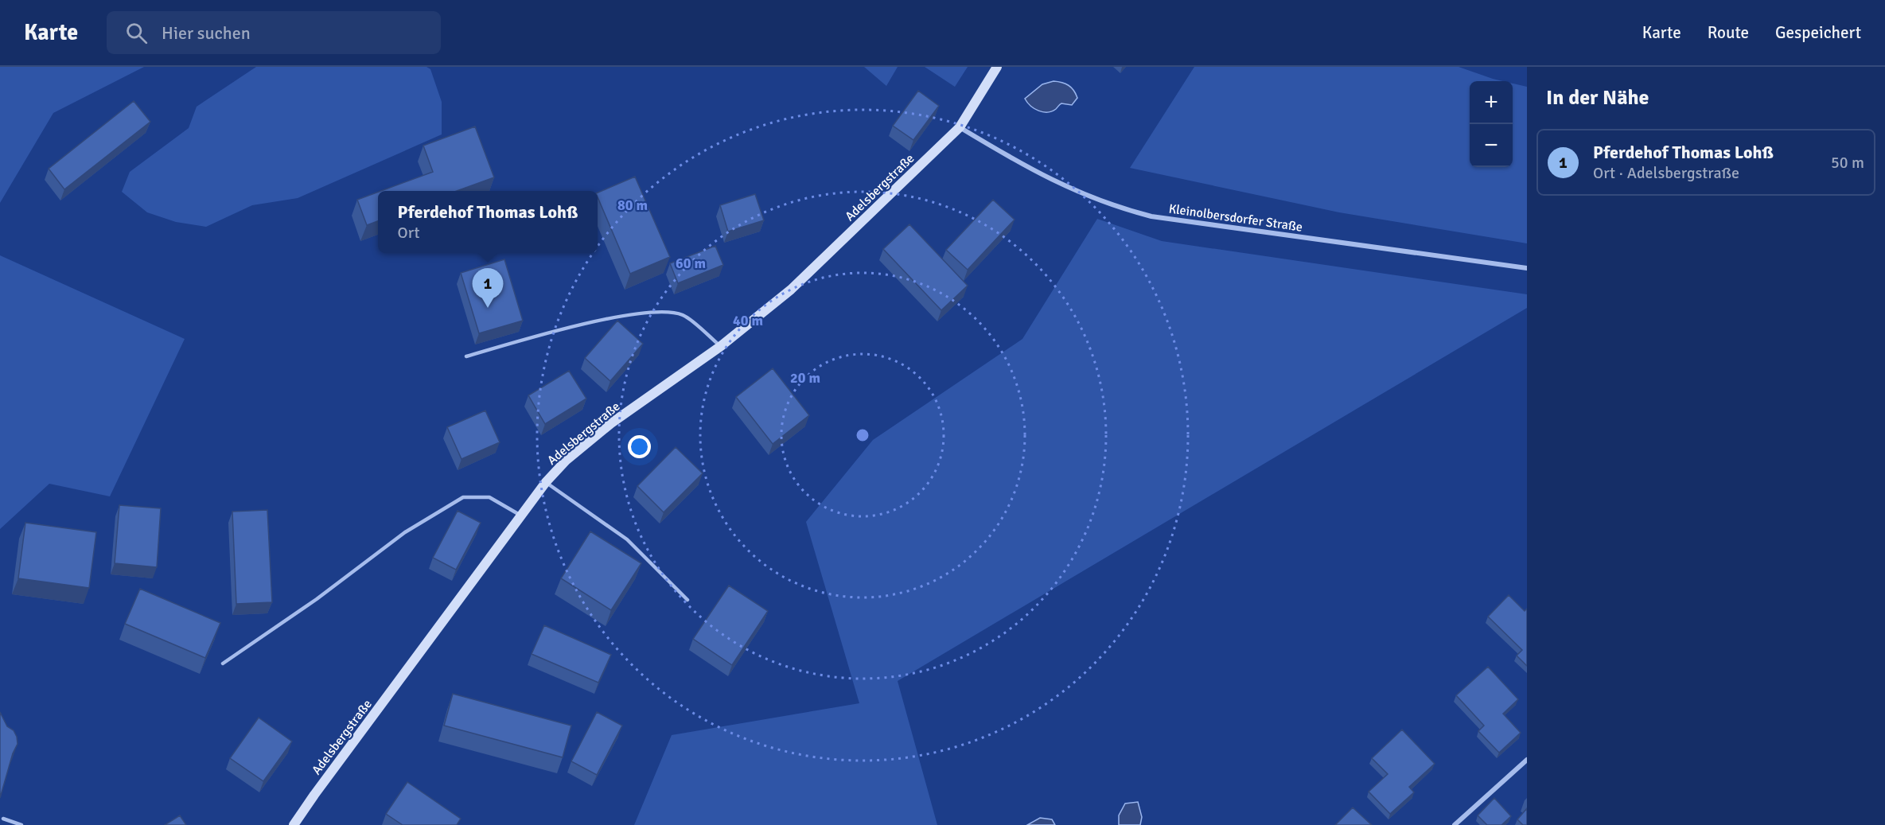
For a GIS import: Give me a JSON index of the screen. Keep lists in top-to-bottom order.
{
  "streets": {
    "street": ["Adelsbergstraße", "Kleinolbersdorfer Straße"]
  },
  "crossings": [
    ["Adelsbergstraße", "Kleinolbersdorfer Straße"]
  ],
  "page": {
    "header": "Karte",
    "search": "Hier suchen",
    "nav": ["Karte", "Route", "Gespeichert"],
    "heading": "In der Nähe",
    "map_buttons": ["+", "−"],
    "list": [
      {
        "mark": "1",
        "name": "Pferdehof Thomas Lohß",
        "note": "Ort · Adelsbergstraße",
        "value": "50 m"
      }
    ],
    "popup": ["Pferdehof Thomas Lohß", "Ort"],
    "pins": "1"
  },
  "rings": [
    "80 m",
    "60 m",
    "40 m",
    "20 m"
  ]
}
